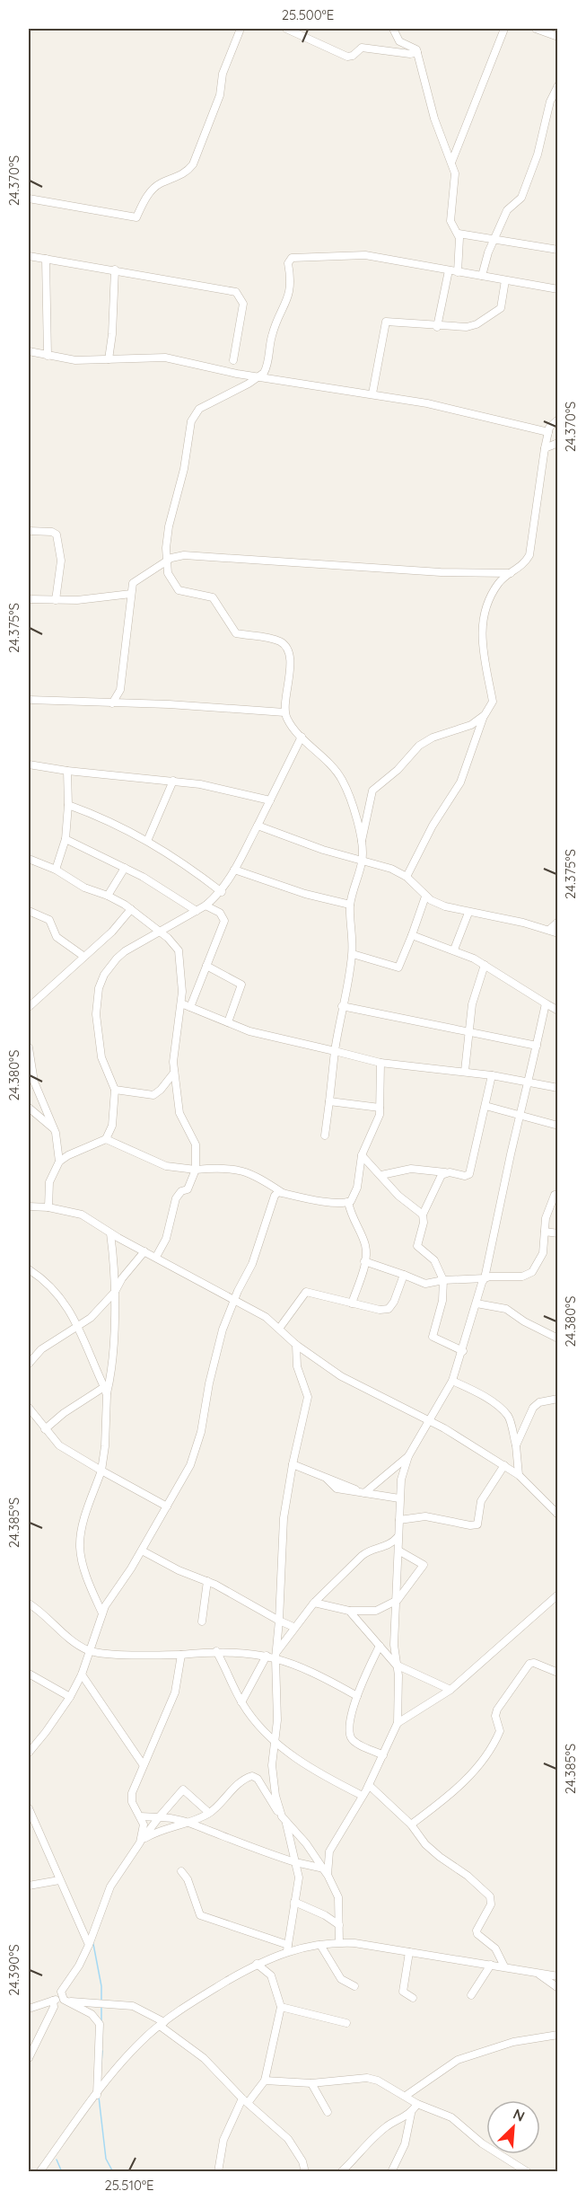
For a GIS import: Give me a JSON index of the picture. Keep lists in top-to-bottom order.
{
  "north": "top right",
  "coordinates": [
    "25.500°E",
    "24.370°S",
    "24.375°S",
    "24.380°S",
    "24.385°S",
    "24.390°S",
    "25.510°E"
  ]
}
